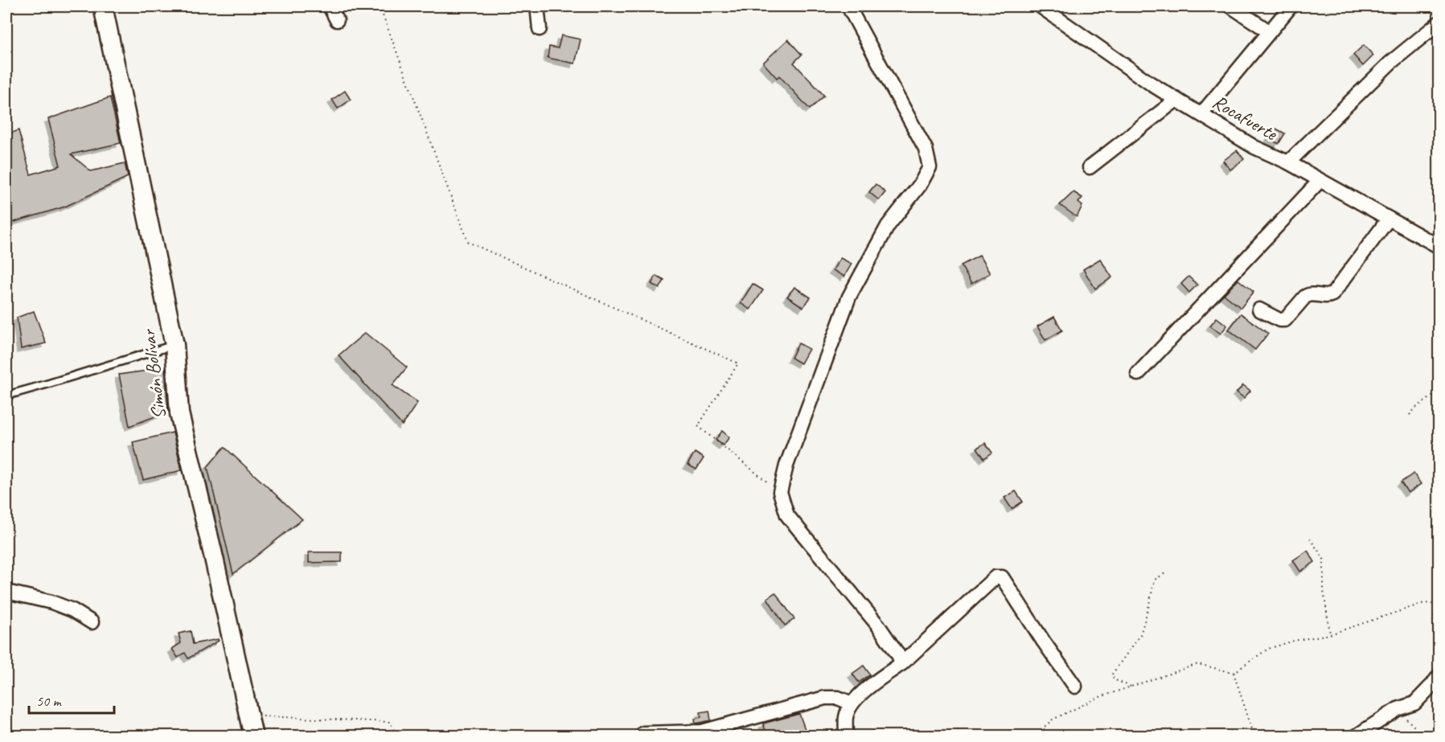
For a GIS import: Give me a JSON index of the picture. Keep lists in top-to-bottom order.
{
  "streets": {
    "street": ["Rocafuerte", "Simón Bolívar"]
  },
  "scale_bar": "50 m"
}
